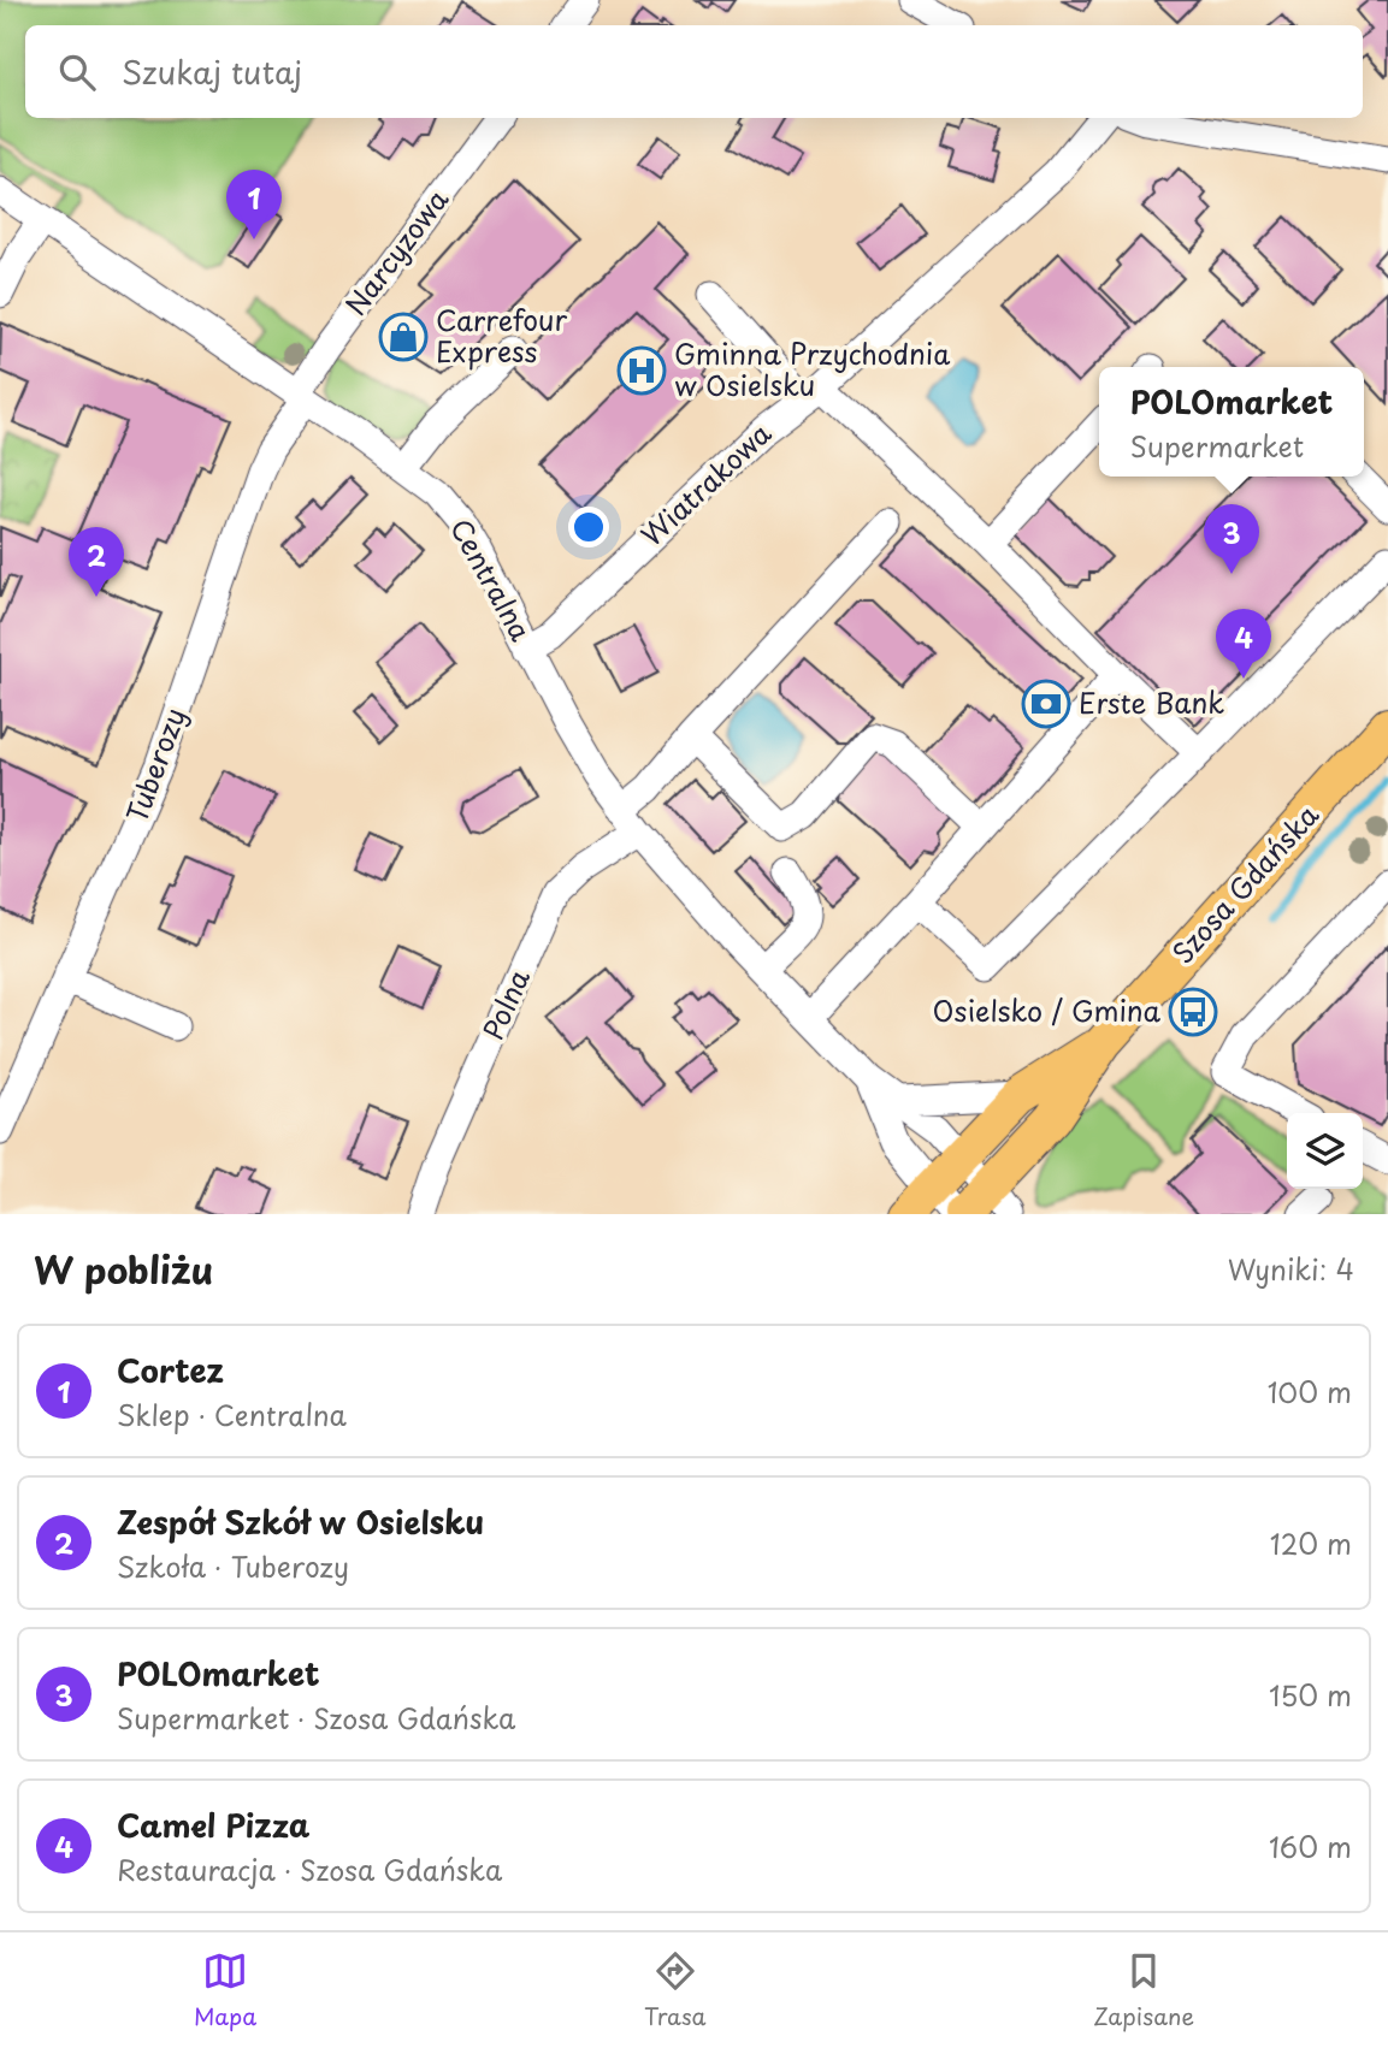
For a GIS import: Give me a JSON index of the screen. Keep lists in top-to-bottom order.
{
  "streets": {
    "main road": ["Szosa Gdańska"],
    "street": [
      "Narcyzowa",
      "Wiatrakowa",
      "Centralna",
      "Tuberozy",
      "Polna"
    ]
  },
  "crossings": [
    ["Narcyzowa", "Centralna"],
    ["Narcyzowa", "Tuberozy"],
    ["Wiatrakowa", "Centralna"],
    ["Centralna", "Tuberozy"],
    ["Centralna", "Szosa Gdańska"],
    ["Centralna", "Polna"]
  ],
  "places": {
    "shop": ["Carrefour Express"],
    "hospital": ["Gminna Przychodnia w Osielsku"],
    "bank": ["Erste Bank"],
    "bus stop": ["Osielsko / Gmina"]
  },
  "page": {
    "search": "Szukaj tutaj",
    "pins": [
      "1",
      "3",
      "2",
      "4"
    ],
    "popup": ["POLOmarket", "Supermarket"],
    "heading": ["W pobliżu", "Wyniki: 4"],
    "list": [
      {
        "mark": "1",
        "name": "Cortez",
        "note": "Sklep · Centralna",
        "value": "100 m"
      },
      {
        "mark": "2",
        "name": "Zespół Szkół w Osielsku",
        "note": "Szkoła · Tuberozy",
        "value": "120 m"
      },
      {
        "mark": "3",
        "name": "POLOmarket",
        "note": "Supermarket · Szosa Gdańska",
        "value": "150 m"
      },
      {
        "mark": "4",
        "name": "Camel Pizza",
        "note": "Restauracja · Szosa Gdańska",
        "value": "160 m"
      }
    ],
    "nav": ["Mapa", "Trasa", "Zapisane"]
  }
}
